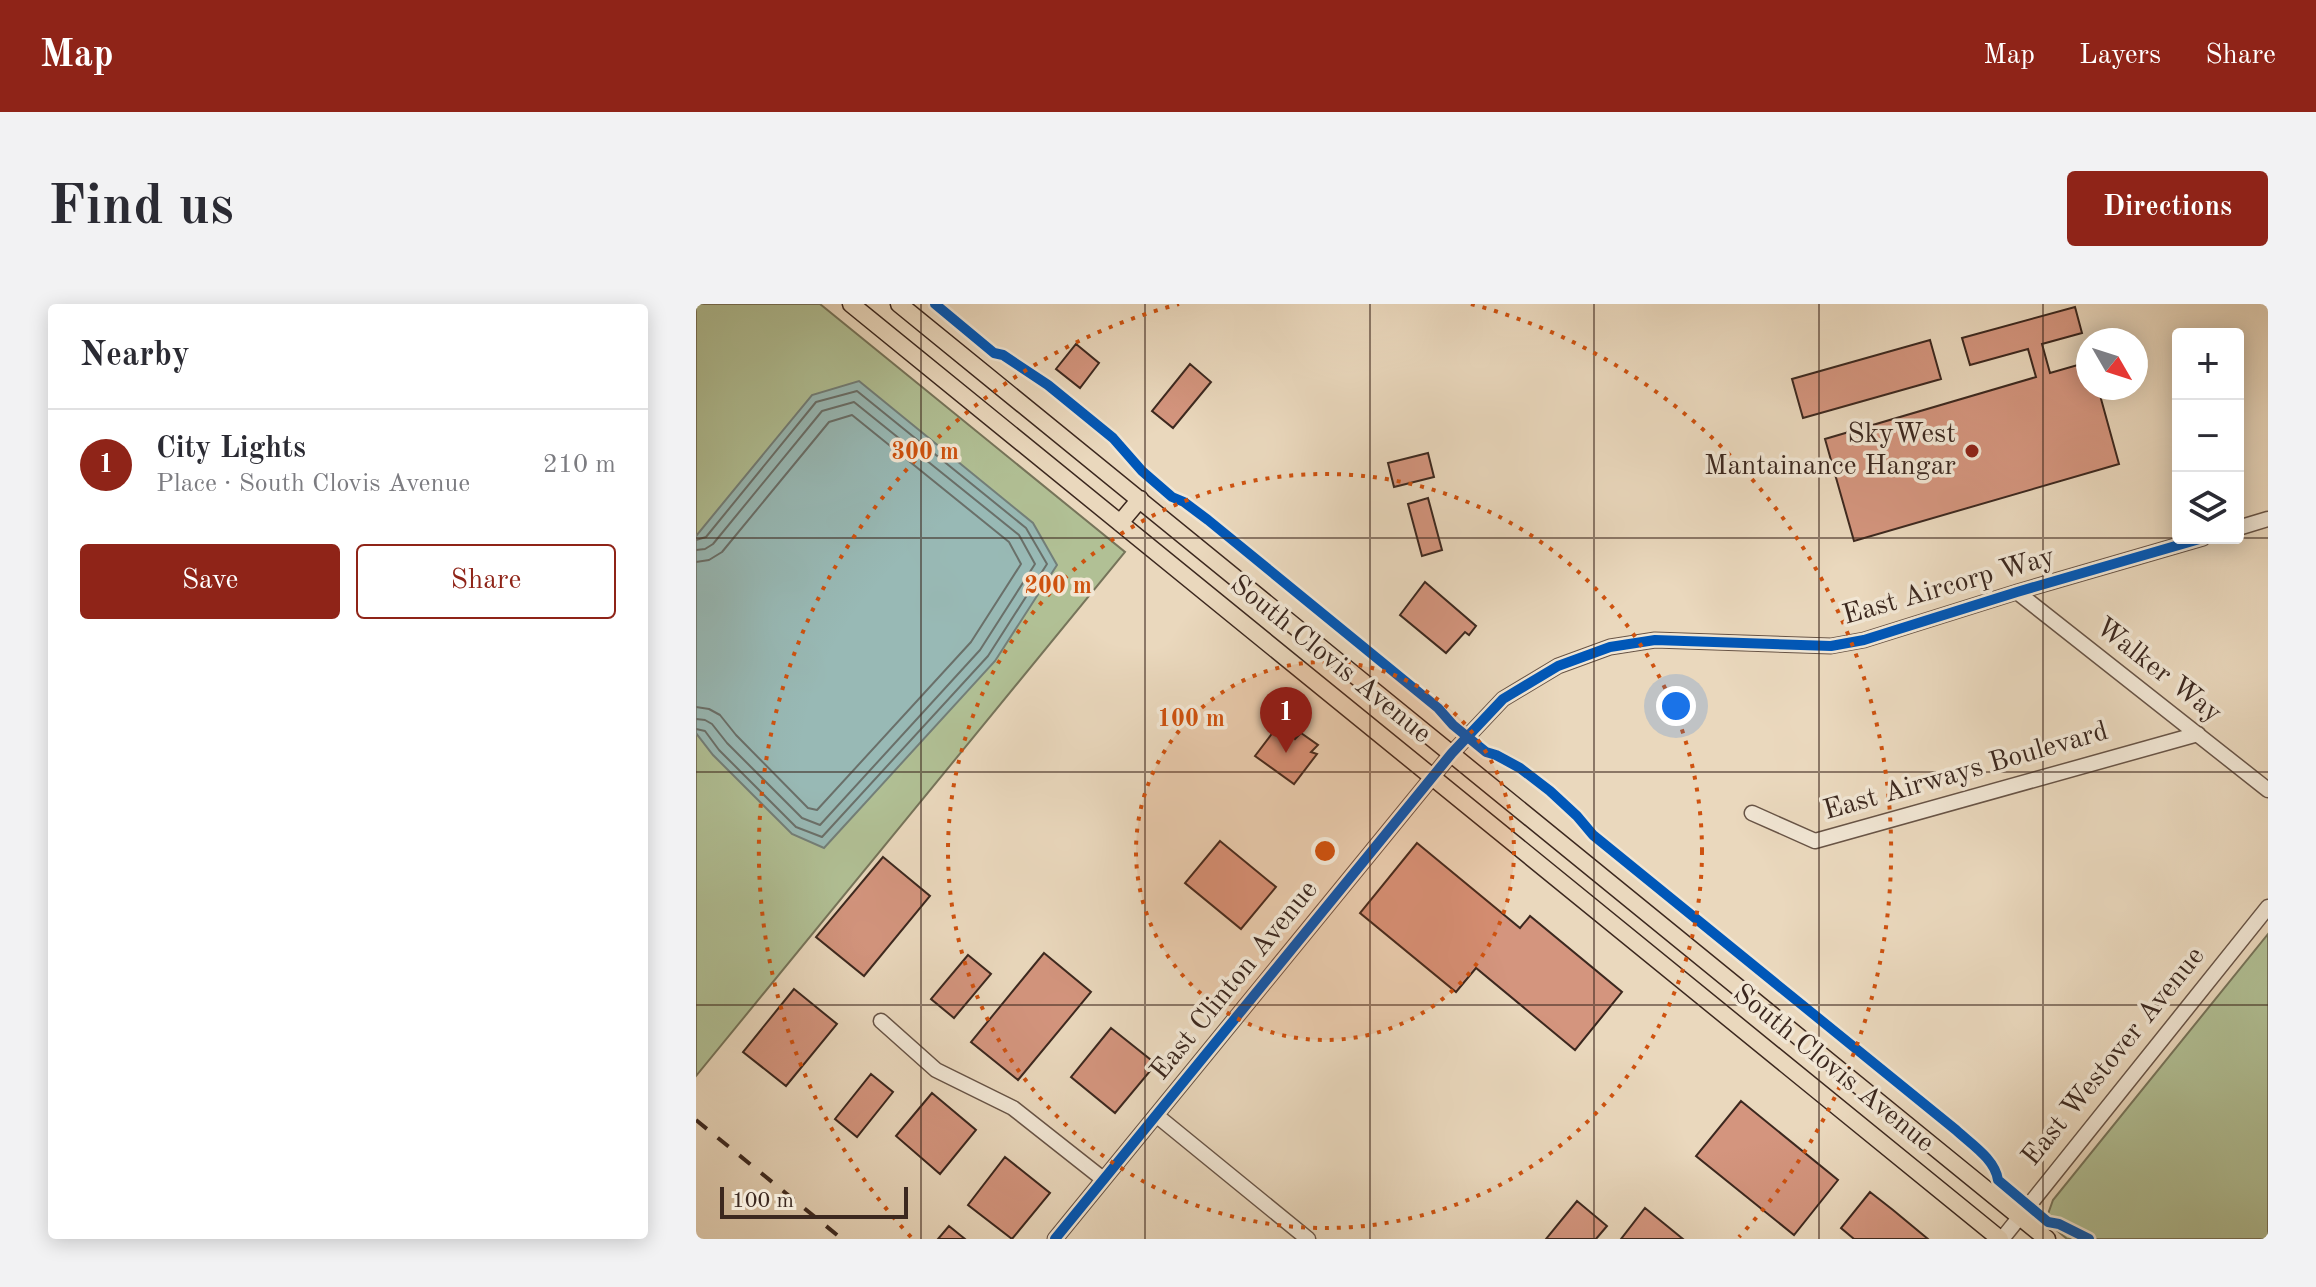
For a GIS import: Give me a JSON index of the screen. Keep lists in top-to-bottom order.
{
  "streets": {
    "main road": ["South Clovis Avenue"],
    "street": [
      "East Aircorp Way",
      "Walker Way",
      "East Airways Boulevard",
      "East Clinton Avenue",
      "East Westover Avenue"
    ]
  },
  "crossings": [
    ["East Aircorp Way", "South Clovis Avenue"],
    ["East Aircorp Way", "Walker Way"],
    ["East Aircorp Way", "East Clinton Avenue"],
    ["South Clovis Avenue", "East Clinton Avenue"],
    ["South Clovis Avenue", "East Westover Avenue"],
    ["Walker Way", "East Airways Boulevard"]
  ],
  "places": ["SkyWest Mantainance Hangar"],
  "scale_bar": "100 m",
  "north": "bottom right",
  "page": {
    "header": "Map",
    "nav": ["Map", "Layers", "Share"],
    "buttons": [
      "Directions",
      ["Save", "Share"]
    ],
    "title": "Find us",
    "heading": "Nearby",
    "map_buttons": ["+", "−"],
    "list": [
      {
        "mark": "1",
        "name": "City Lights",
        "note": "Place · South Clovis Avenue",
        "value": "210 m"
      }
    ],
    "pins": "1",
    "scale": "100 m"
  },
  "rings": ["300 m", "200 m", "100 m"]
}
